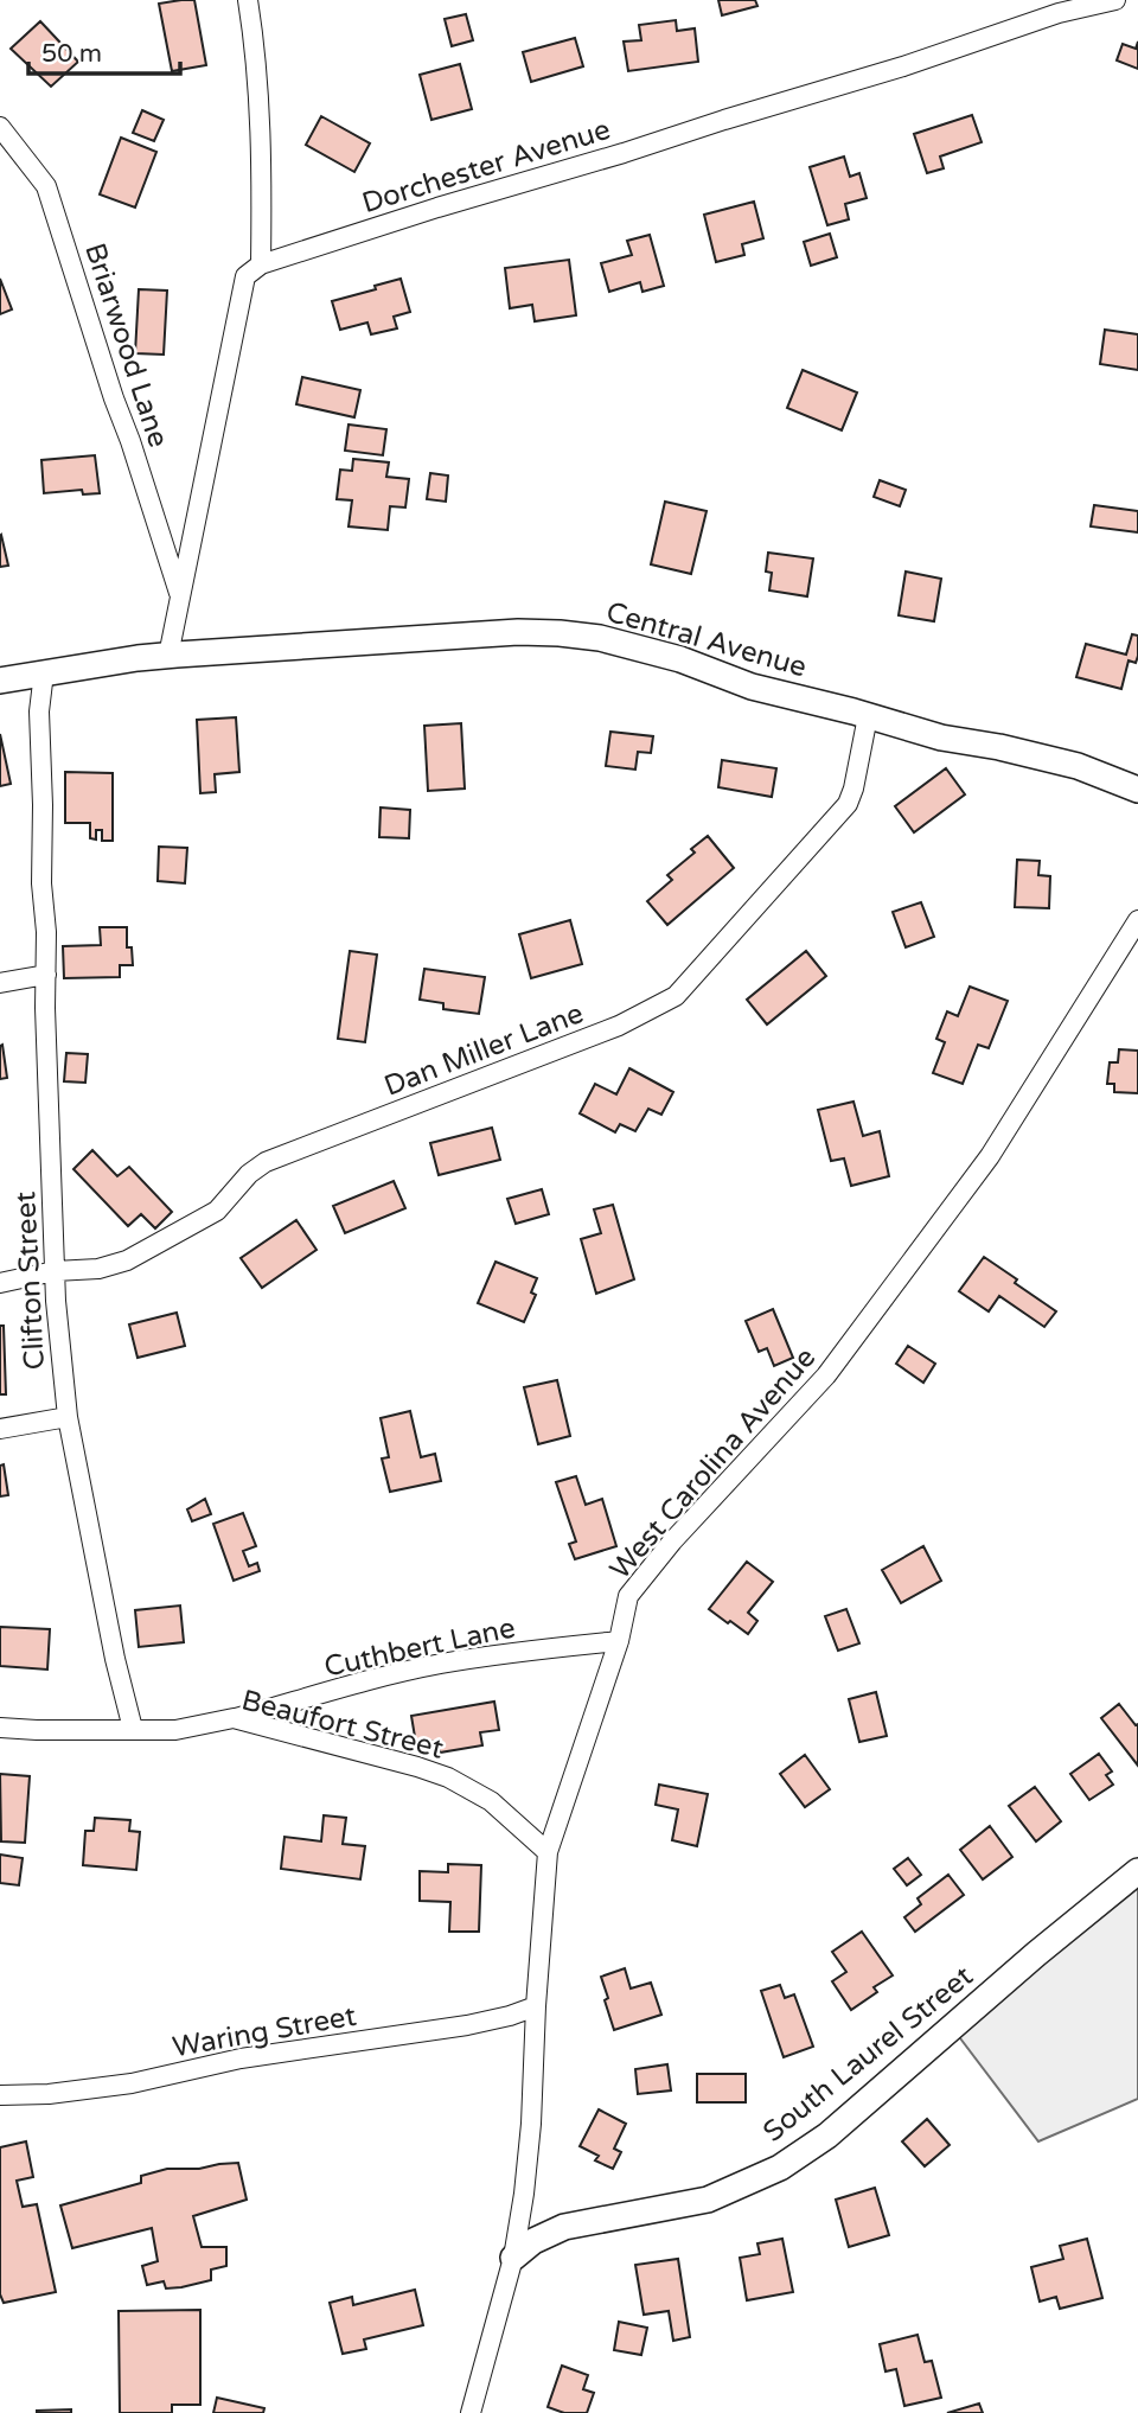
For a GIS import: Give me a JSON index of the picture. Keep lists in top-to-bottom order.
{
  "streets": {
    "street": [
      "Dorchester Avenue",
      "Briarwood Lane",
      "Central Avenue",
      "Dan Miller Lane",
      "Clifton Street",
      "West Carolina Avenue",
      "Cuthbert Lane",
      "Beaufort Street",
      "Waring Street",
      "South Laurel Street"
    ]
  },
  "crossings": [
    ["Central Avenue", "Dan Miller Lane"],
    ["Central Avenue", "Clifton Street"],
    ["Dan Miller Lane", "Clifton Street"],
    ["Clifton Street", "Beaufort Street"],
    ["West Carolina Avenue", "Cuthbert Lane"],
    ["West Carolina Avenue", "Beaufort Street"],
    ["West Carolina Avenue", "Waring Street"],
    ["West Carolina Avenue", "South Laurel Street"],
    ["Cuthbert Lane", "Beaufort Street"]
  ],
  "scale_bar": "50 m"
}
